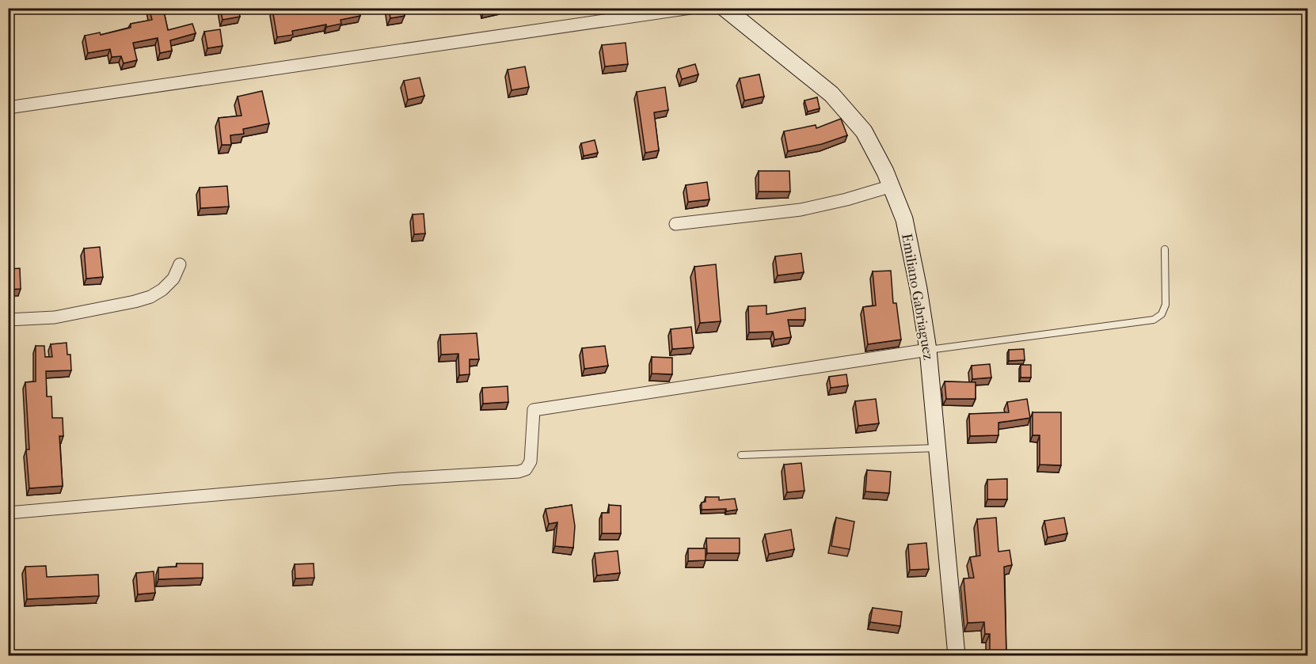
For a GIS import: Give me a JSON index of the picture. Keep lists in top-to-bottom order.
{
  "streets": {
    "main road": ["Emiliano Gabriaguez"]
  }
}
